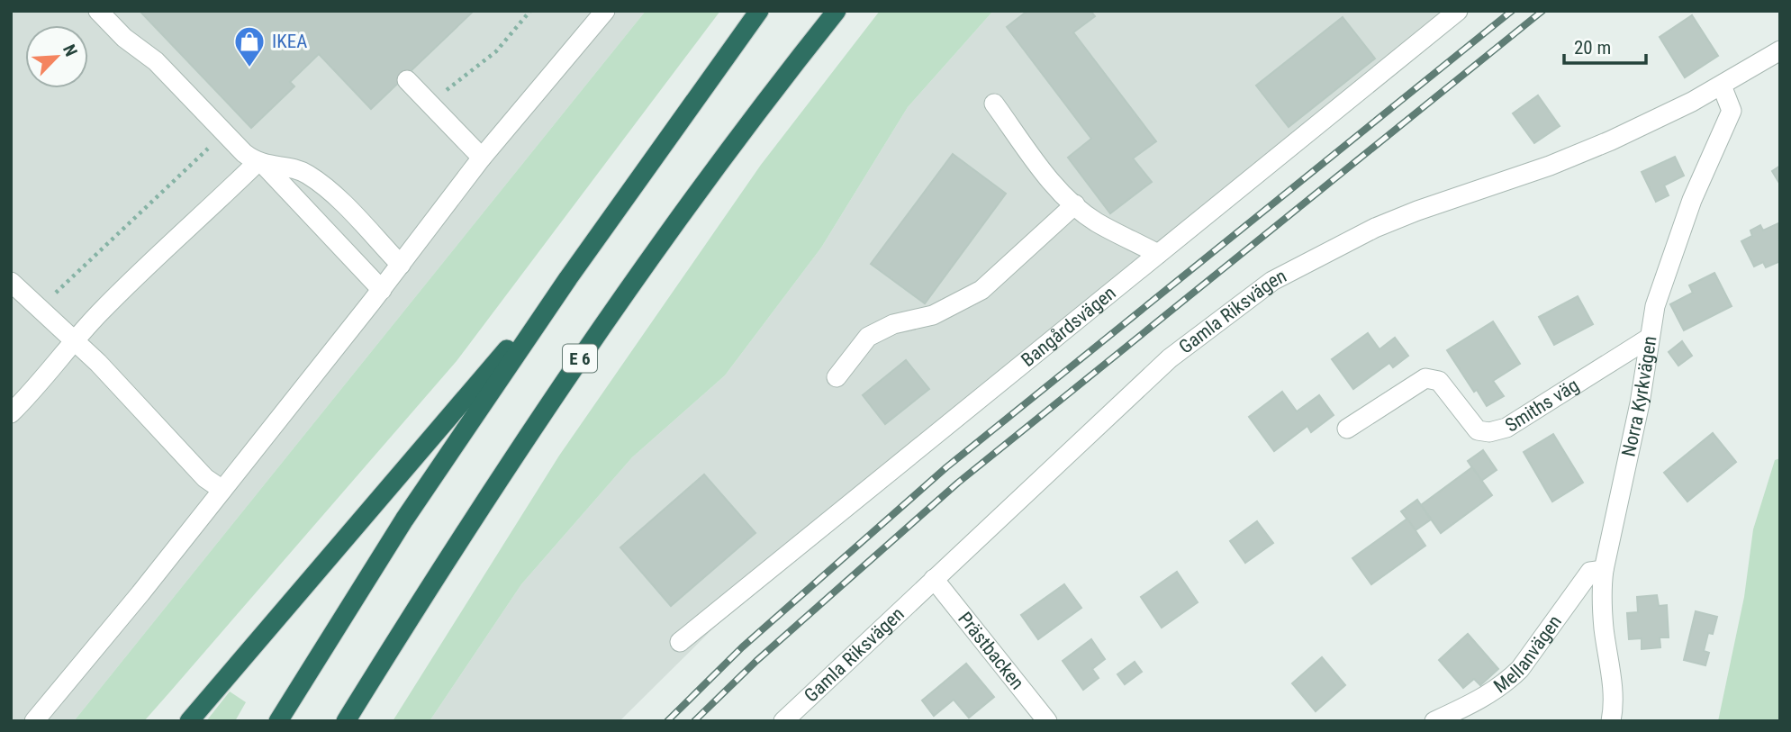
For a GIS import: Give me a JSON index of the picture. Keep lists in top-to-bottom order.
{
  "streets": {
    "highway": ["E 6"],
    "street": [
      "Gamla Riksvägen",
      "Bangårdsvägen",
      "Norra Kyrkvägen",
      "Smiths väg",
      "Prästbacken",
      "Mellanvägen"
    ]
  },
  "crossings": [
    ["Gamla Riksvägen", "Norra Kyrkvägen"],
    ["Gamla Riksvägen", "Prästbacken"],
    ["Norra Kyrkvägen", "Smiths väg"],
    ["Norra Kyrkvägen", "Mellanvägen"]
  ],
  "places": {
    "shop": ["IKEA"]
  },
  "scale_bar": "20 m",
  "north": "top right"
}
